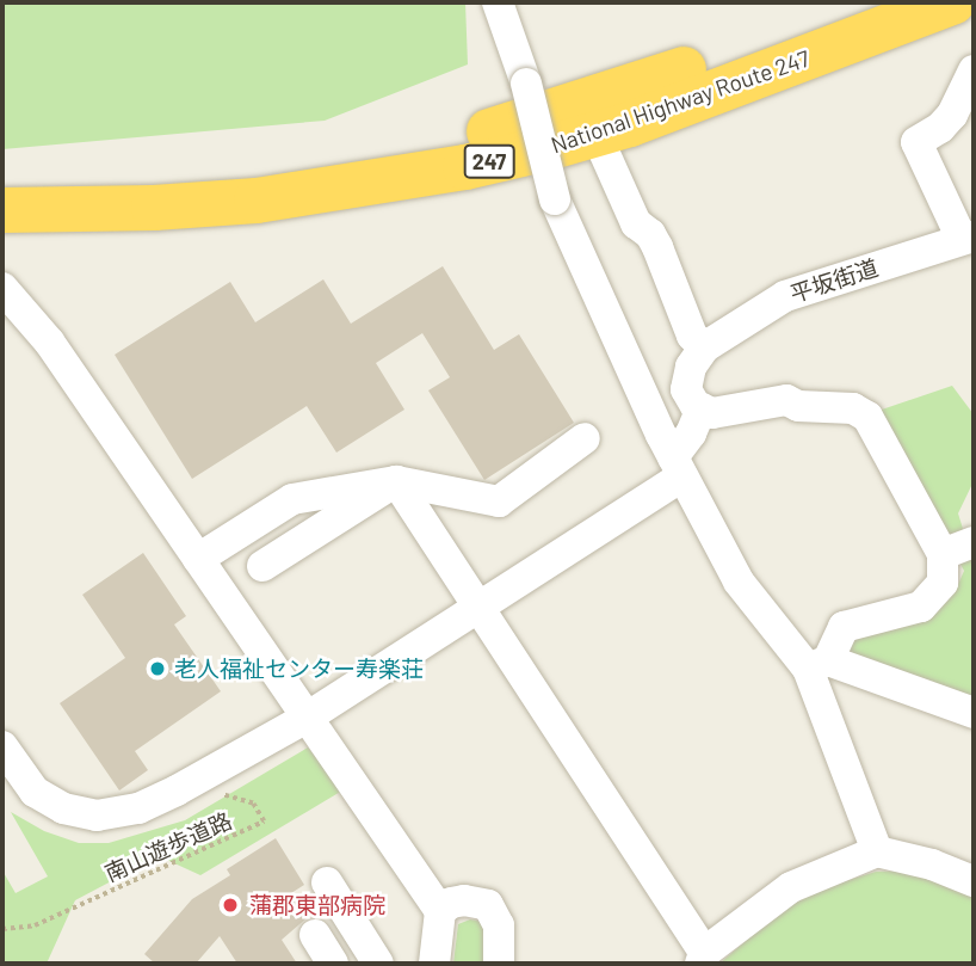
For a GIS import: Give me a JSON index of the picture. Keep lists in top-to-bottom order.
{
  "streets": {
    "highway": ["National Highway Route 247", "247"],
    "street": ["平坂街道"],
    "path": ["南山遊歩道路"]
  },
  "places": ["老人福祉センター寿楽荘", "蒲郡東部病院"]
}
